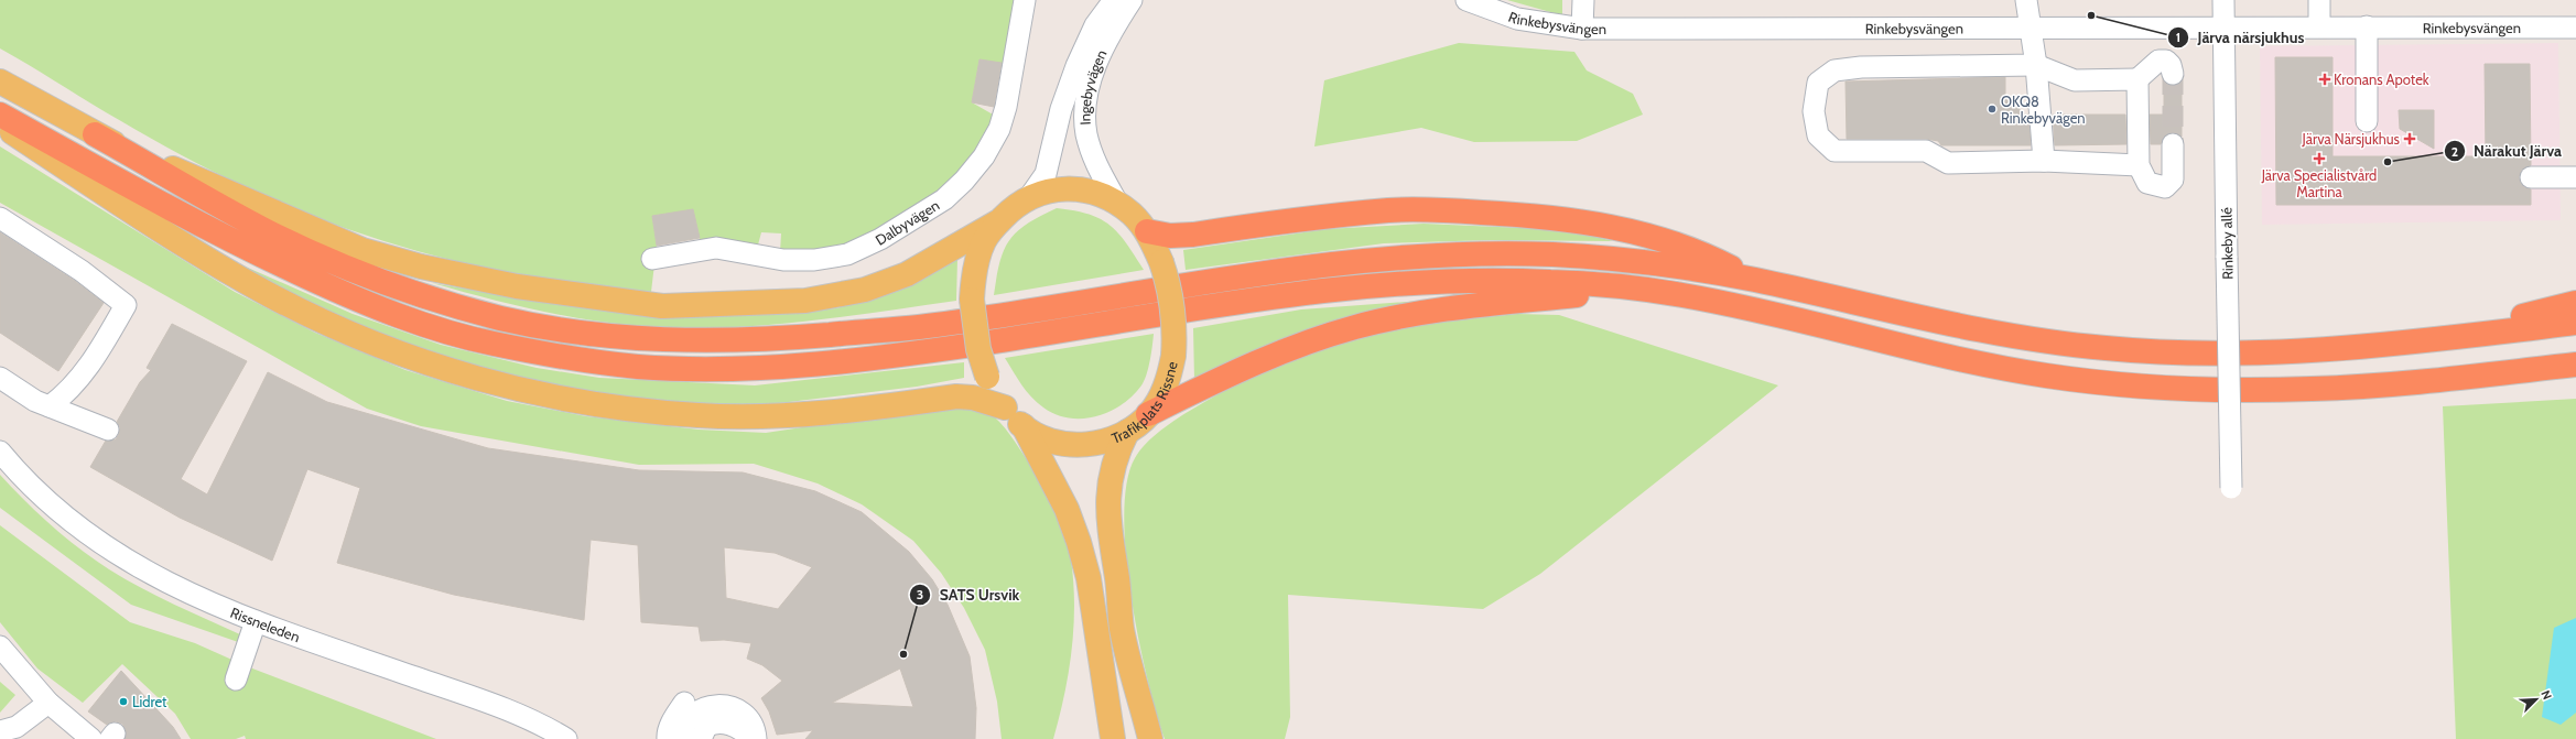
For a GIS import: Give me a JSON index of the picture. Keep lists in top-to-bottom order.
{
  "streets": {
    "main road": ["Trafikplats Rissne"],
    "street": [
      "Rinkebysvängen",
      "Ingebyvägen",
      "Dalbyvägen",
      "Rinkeby allé",
      "Rissneleden"
    ]
  },
  "crossings": [
    ["Rinkebysvängen", "Rinkeby allé"],
    ["Ingebyvägen", "Trafikplats Rissne"]
  ],
  "places": {
    "other": [
      "Järva närsjukhus",
      "OKQ8 Rinkebyvägen",
      "Närakut Järva",
      "SATS Ursvik",
      "Lidret"
    ],
    "health": ["Kronans Apotek", "Järva Närsjukhus", "Järva Specialistvård Martina"]
  },
  "north": "top right"
}
